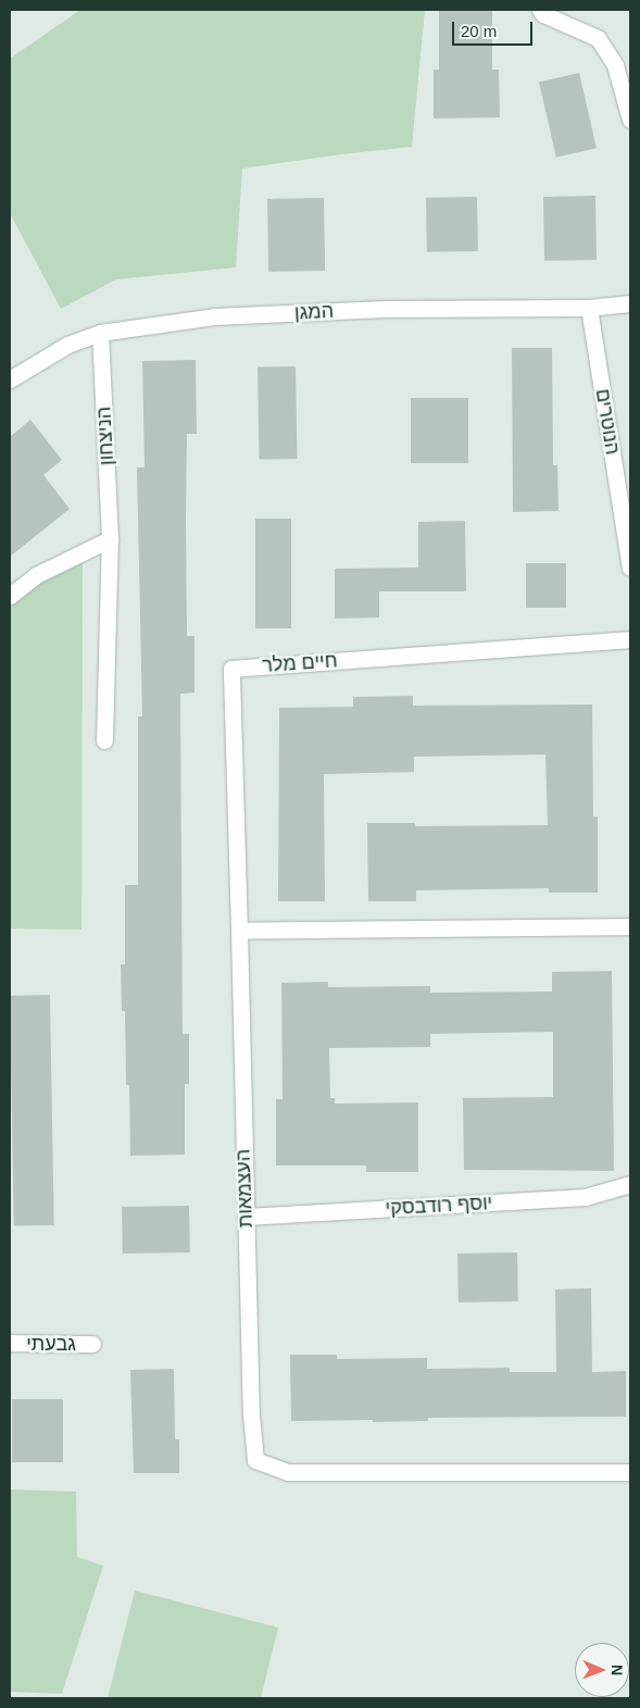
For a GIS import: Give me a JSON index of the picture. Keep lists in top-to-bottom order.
{
  "streets": {
    "street": [
      "המגן",
      "הנוטרים",
      "הניצחון",
      "חיים מלר",
      "העצמאות",
      "יוסף רודבסקי",
      "גבעתי"
    ]
  },
  "crossings": [
    ["המגן", "הנוטרים"],
    ["המגן", "הניצחון"],
    ["חיים מלר", "העצמאות"],
    ["העצמאות", "יוסף רודבסקי"]
  ],
  "scale_bar": "20 m",
  "north": "right"
}
